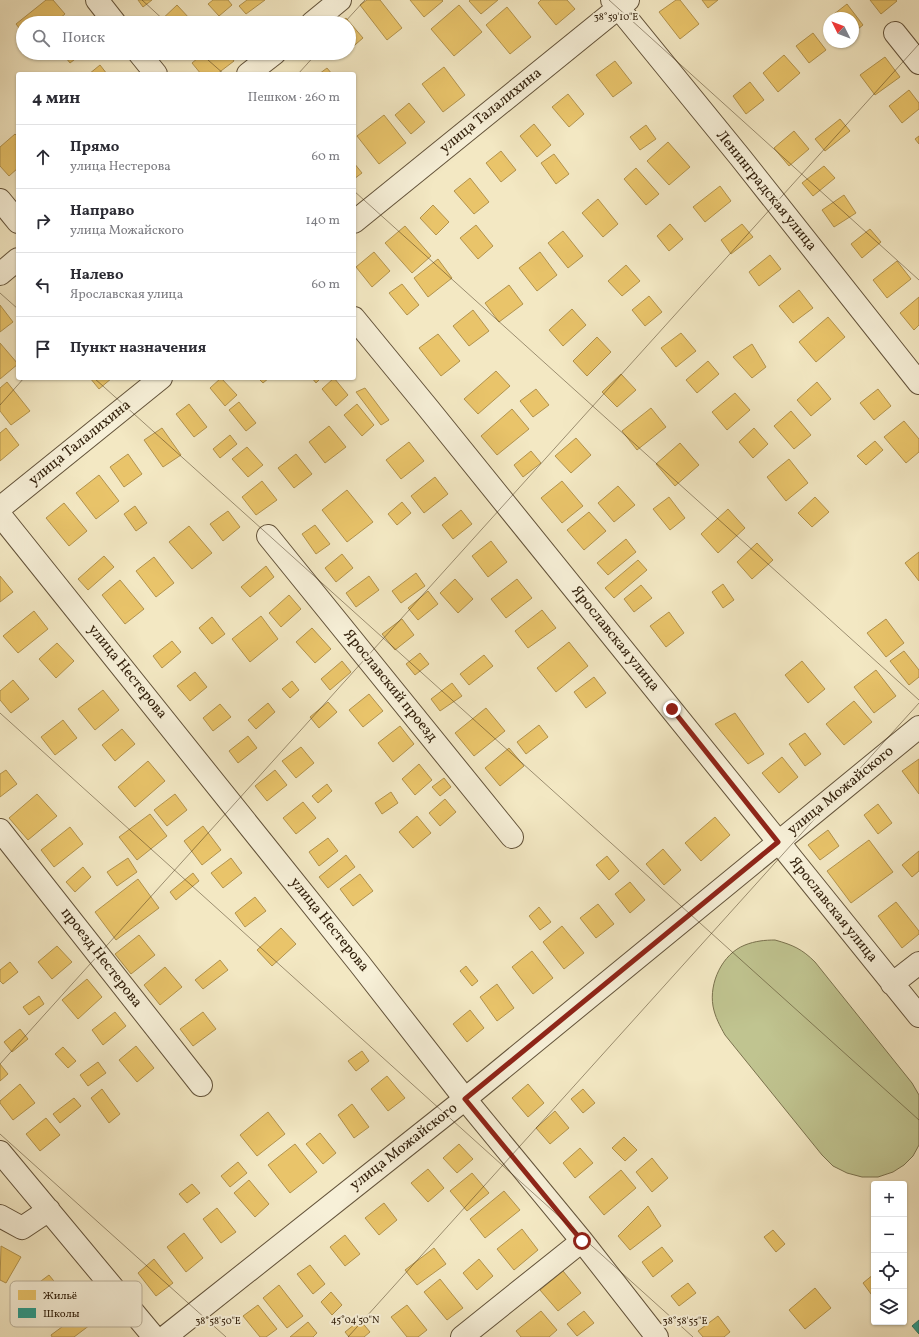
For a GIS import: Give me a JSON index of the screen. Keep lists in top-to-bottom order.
{
  "streets": {
    "street": [
      "улица Талалихина",
      "Ленинградская улица",
      "Ярославская улица",
      "улица Нестерова",
      "Ярославский проезд",
      "улица Можайского",
      "проезд Нестерова"
    ]
  },
  "crossings": [
    ["улица Талалихина", "Ленинградская улица"],
    ["Ярославская улица", "улица Можайского"],
    ["улица Нестерова", "улица Можайского"]
  ],
  "legend": ["Жильё", "Школы"],
  "north": "top left",
  "page": {
    "search": "Поиск",
    "heading": ["4 мин", "Пешком · 260 m"],
    "list": [
      ["Прямо", "улица Нестерова", "60 m"],
      ["Направо", "улица Можайского", "140 m"],
      ["Налево", "Ярославская улица", "60 m"],
      "Пункт назначения"
    ],
    "map_buttons": ["+", "−"]
  },
  "coordinates": [
    "38°59'10\"E",
    "45°04'50\"N",
    "38°58'50\"E",
    "38°58'55\"E"
  ]
}
